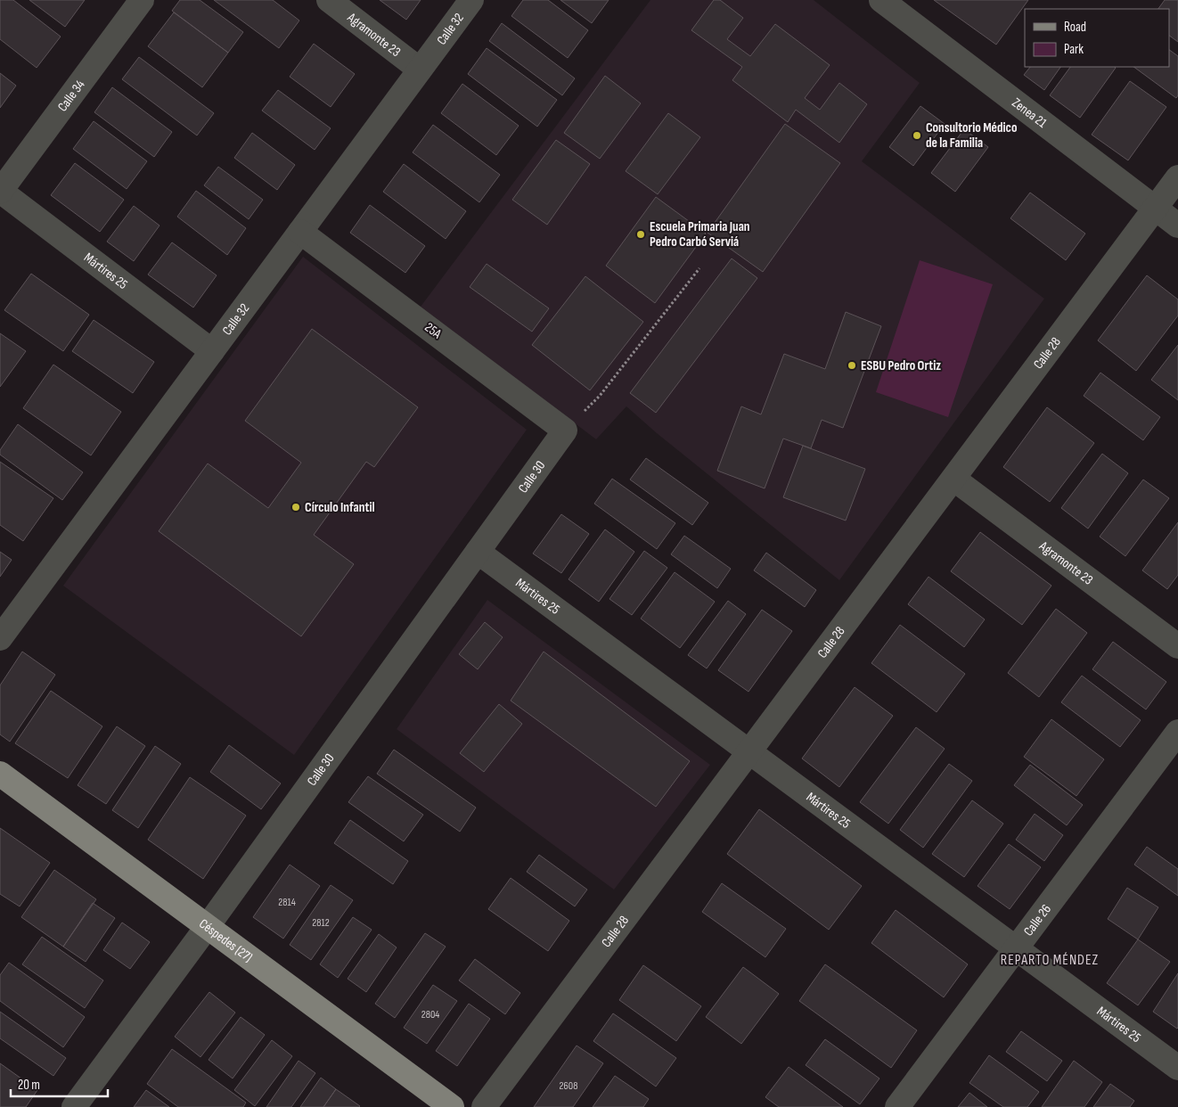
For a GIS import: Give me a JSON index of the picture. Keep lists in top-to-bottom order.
{
  "streets": {
    "main road": ["Céspedes (27)"],
    "street": [
      "Calle 32",
      "Agramonte 23",
      "Calle 34",
      "Zenea 21",
      "Mártires 25",
      "25A",
      "Calle 28",
      "Calle 30",
      "Calle 26"
    ]
  },
  "crossings": [
    ["Calle 32", "Agramonte 23"],
    ["Calle 32", "Mártires 25"],
    ["Calle 32", "25A"],
    ["Agramonte 23", "Calle 28"],
    ["Calle 34", "Mártires 25"],
    ["Zenea 21", "Calle 28"],
    ["Mártires 25", "Calle 28"],
    ["Mártires 25", "Calle 30"],
    ["Mártires 25", "Calle 26"],
    ["25A", "Calle 30"],
    ["Calle 30", "Céspedes (27)"]
  ],
  "districts": ["REPARTO MÉNDEZ"],
  "places": [
    "Consultorio Médico de la Familia",
    "Escuela Primaria Juan Pedro Carbó Serviá",
    "ESBU Pedro Ortiz",
    "Círculo Infantil"
  ],
  "house_numbers": [
    "2814",
    "2812",
    "2804",
    "2608"
  ],
  "legend": ["Road", "Park"],
  "scale_bar": "20 m"
}
